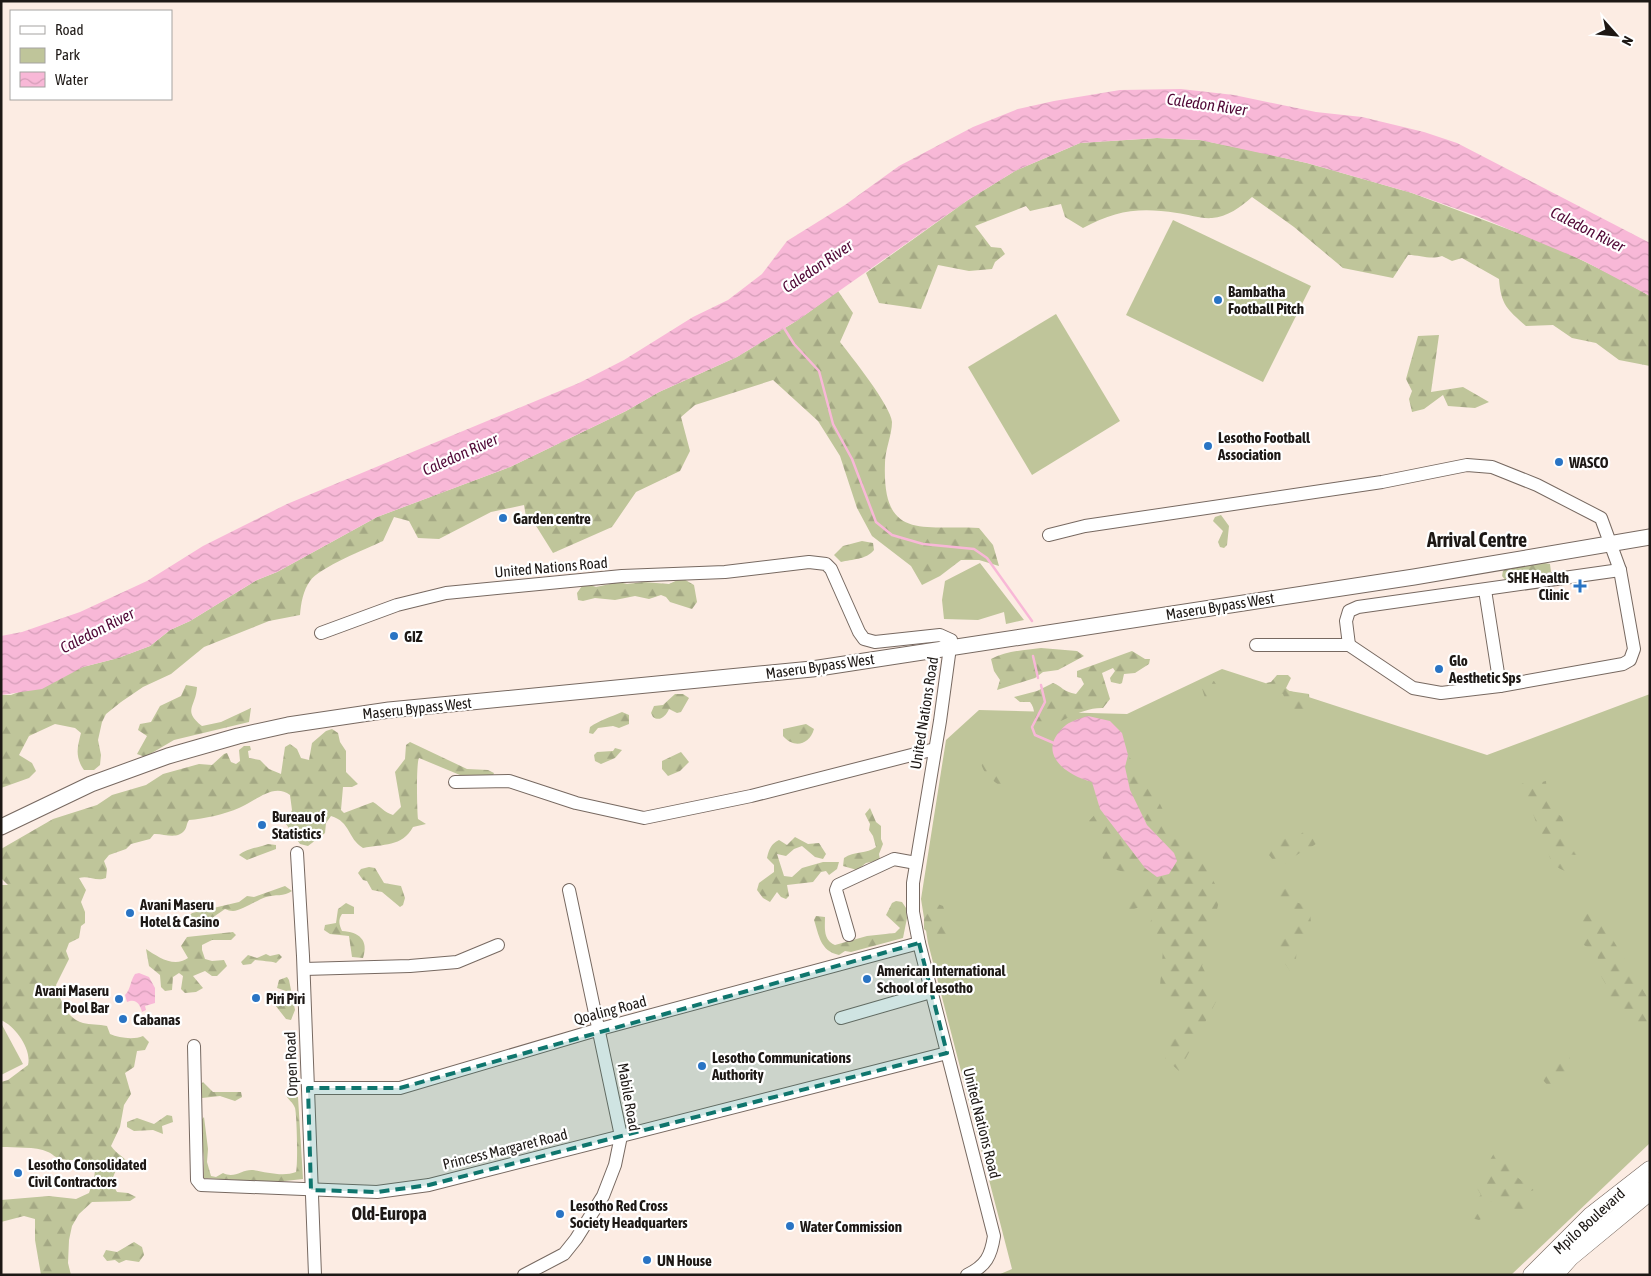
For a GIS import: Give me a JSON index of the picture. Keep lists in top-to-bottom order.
{
  "streets": {
    "highway": ["Mpilo Boulevard"],
    "main road": ["Maseru Bypass West"],
    "street": [
      "United Nations Road",
      "Qoaling Road",
      "Orpen Road",
      "Mabile Road",
      "Princess Margaret Road"
    ]
  },
  "crossings": [
    ["United Nations Road", "Maseru Bypass West"],
    ["United Nations Road", "Qoaling Road"],
    ["United Nations Road", "Princess Margaret Road"],
    ["Qoaling Road", "Orpen Road"],
    ["Qoaling Road", "Mabile Road"],
    ["Orpen Road", "Princess Margaret Road"],
    ["Mabile Road", "Princess Margaret Road"]
  ],
  "districts": ["Arrival Centre", "Old-Europa"],
  "water": ["Caledon River"],
  "places": {
    "other": [
      "Bambatha Football Pitch",
      "Lesotho Football Association",
      "WASCO",
      "Garden centre",
      "GIZ",
      "Glo Aesthetic Sps",
      "Bureau of Statistics",
      "Avani Maseru Hotel & Casino",
      "American International School of Lesotho",
      "Piri Piri",
      "Avani Maseru Pool Bar",
      "Cabanas",
      "Lesotho Communications Authority",
      "Lesotho Consolidated Civil Contractors",
      "Lesotho Red Cross Society Headquarters",
      "Water Commission",
      "UN House"
    ],
    "health": ["SHE Health Clinic"]
  },
  "legend": ["Road", "Park", "Water"],
  "north": "bottom right"
}
